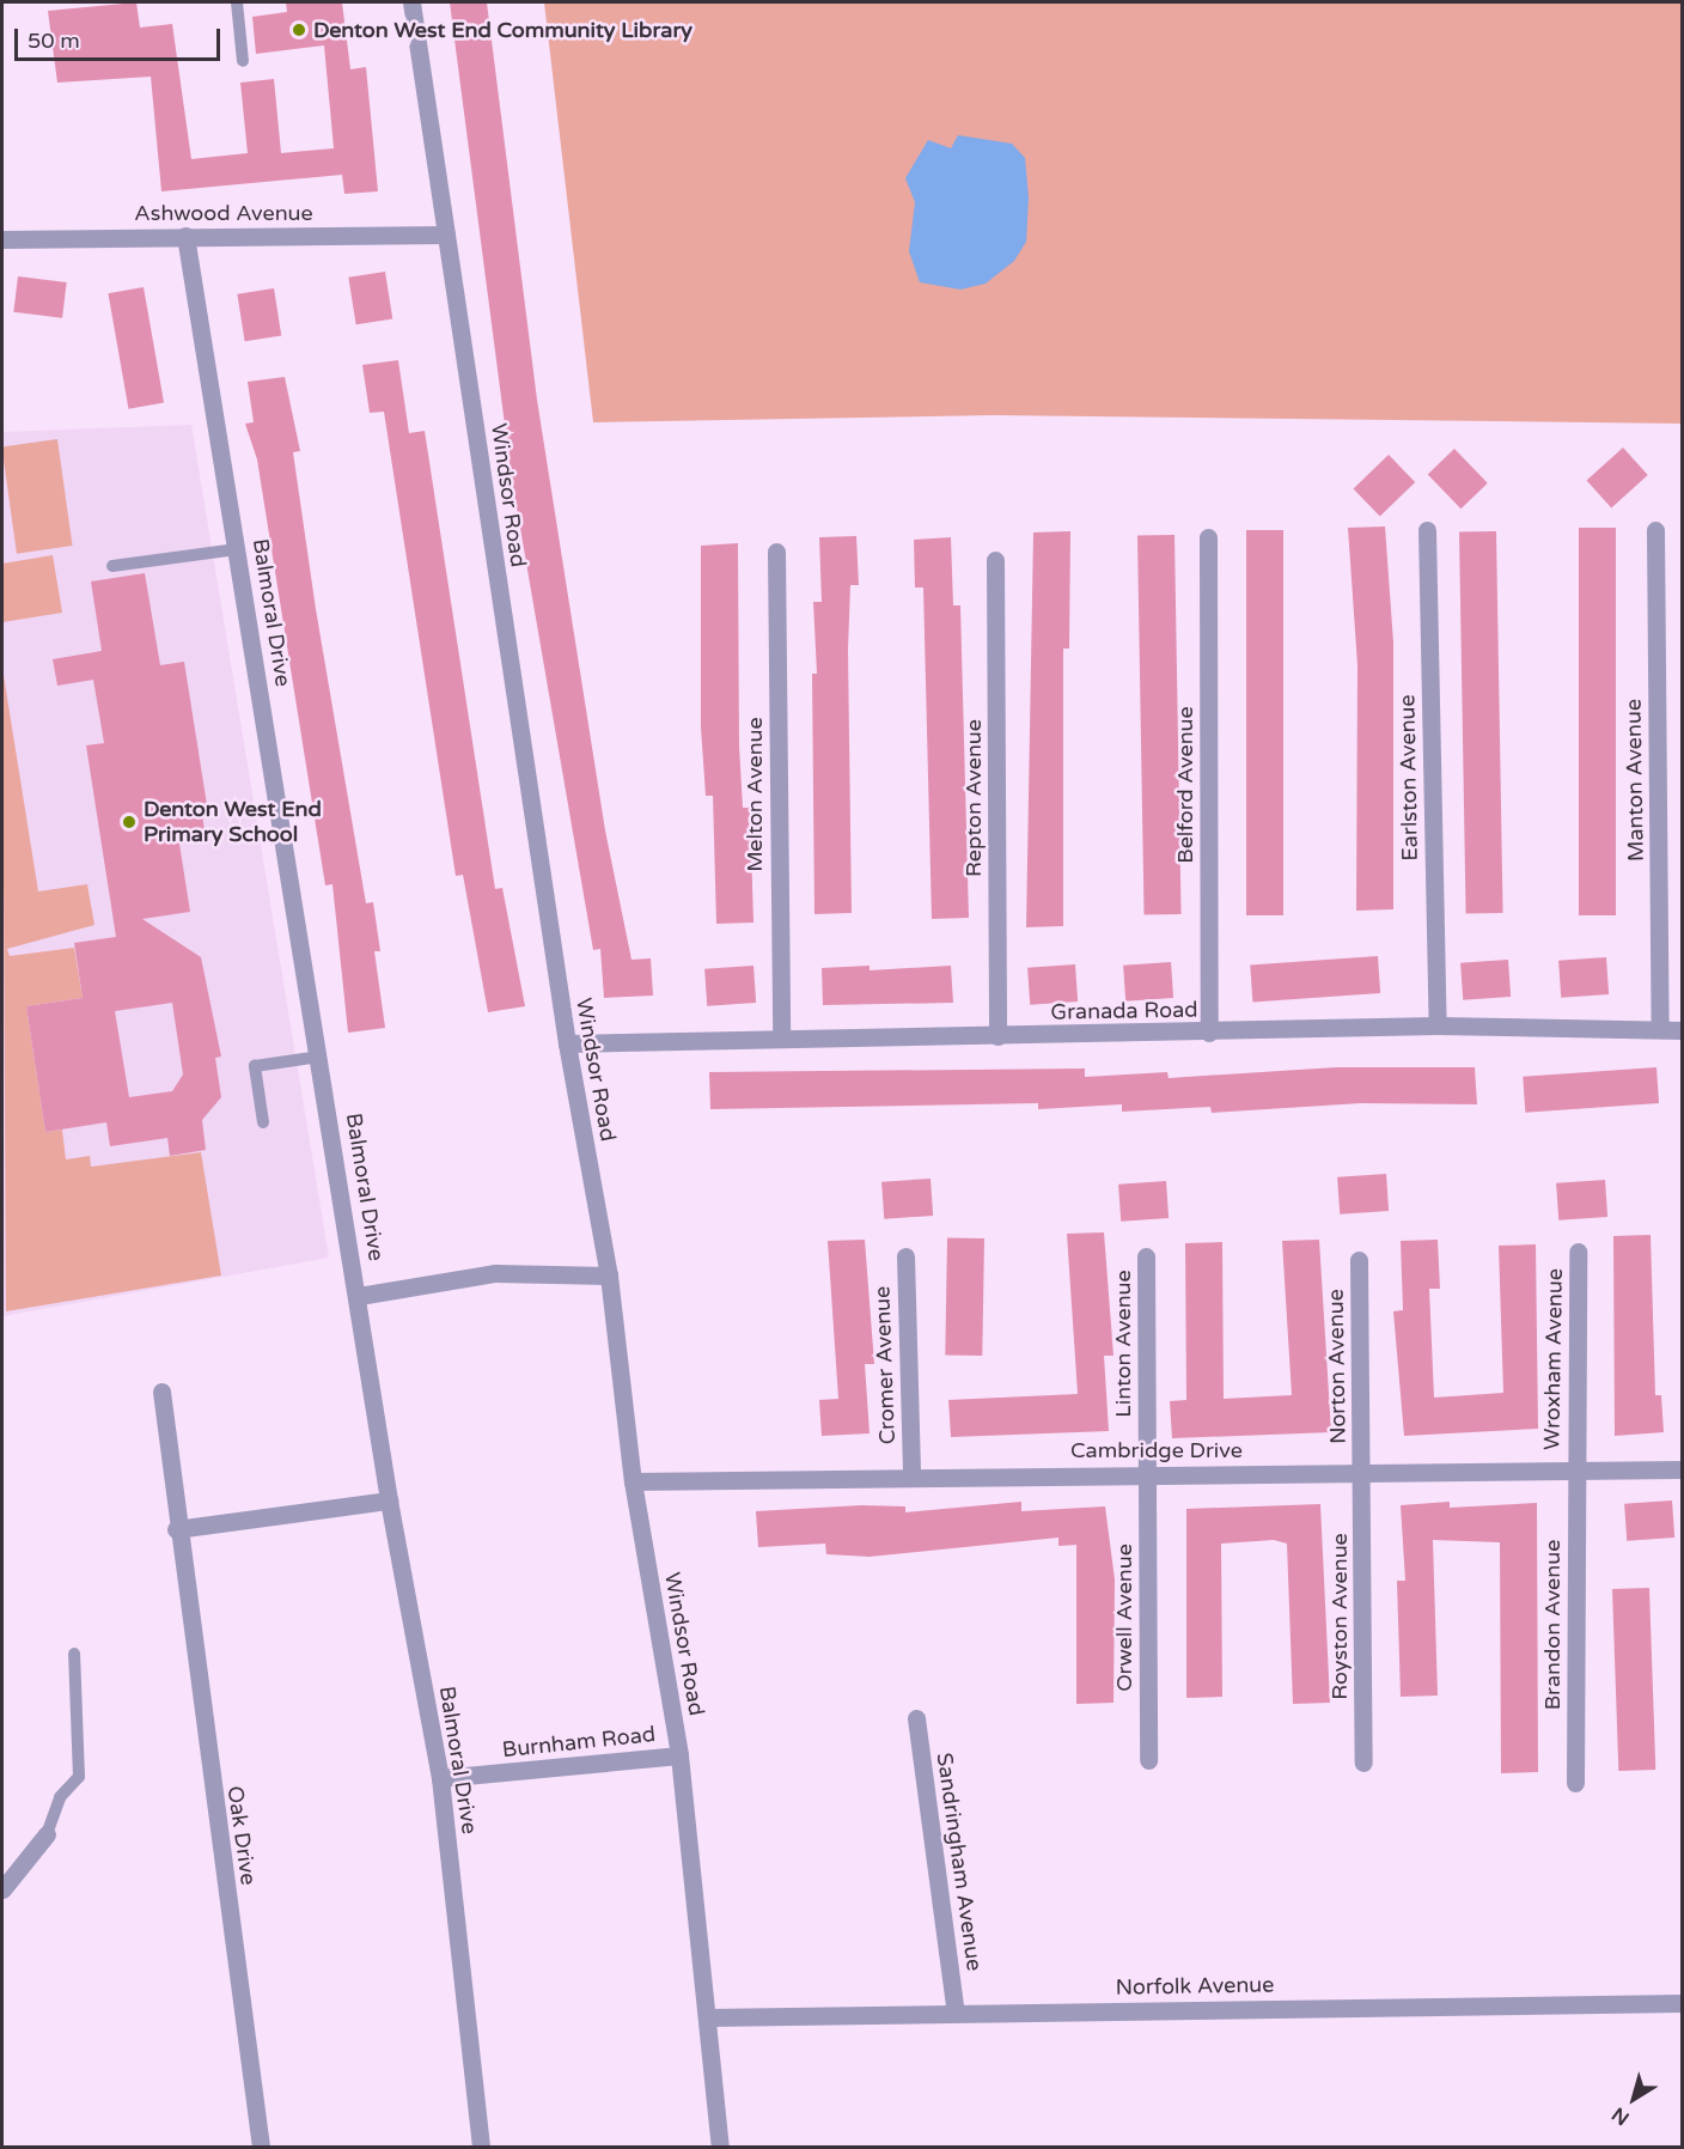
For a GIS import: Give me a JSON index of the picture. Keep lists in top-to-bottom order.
{
  "streets": {
    "street": [
      "Ashwood Avenue",
      "Windsor Road",
      "Balmoral Drive",
      "Earlston Avenue",
      "Manton Avenue",
      "Belford Avenue",
      "Melton Avenue",
      "Repton Avenue",
      "Granada Road",
      "Linton Avenue",
      "Wroxham Avenue",
      "Cromer Avenue",
      "Norton Avenue",
      "Cambridge Drive",
      "Royston Avenue",
      "Orwell Avenue",
      "Brandon Avenue",
      "Burnham Road",
      "Oak Drive",
      "Sandringham Avenue",
      "Norfolk Avenue"
    ]
  },
  "crossings": [
    ["Ashwood Avenue", "Windsor Road"],
    ["Ashwood Avenue", "Balmoral Drive"],
    ["Windsor Road", "Granada Road"],
    ["Windsor Road", "Cambridge Drive"],
    ["Windsor Road", "Burnham Road"],
    ["Windsor Road", "Norfolk Avenue"],
    ["Balmoral Drive", "Burnham Road"],
    ["Earlston Avenue", "Granada Road"],
    ["Manton Avenue", "Granada Road"],
    ["Belford Avenue", "Granada Road"],
    ["Melton Avenue", "Granada Road"],
    ["Repton Avenue", "Granada Road"],
    ["Linton Avenue", "Cambridge Drive"],
    ["Linton Avenue", "Orwell Avenue"],
    ["Wroxham Avenue", "Cambridge Drive"],
    ["Wroxham Avenue", "Brandon Avenue"],
    ["Cromer Avenue", "Cambridge Drive"],
    ["Norton Avenue", "Cambridge Drive"],
    ["Norton Avenue", "Royston Avenue"],
    ["Cambridge Drive", "Royston Avenue"],
    ["Cambridge Drive", "Orwell Avenue"],
    ["Cambridge Drive", "Brandon Avenue"],
    ["Sandringham Avenue", "Norfolk Avenue"]
  ],
  "places": ["Denton West End Community Library", "Denton West End Primary School"],
  "scale_bar": "50 m",
  "north": "bottom left"
}
